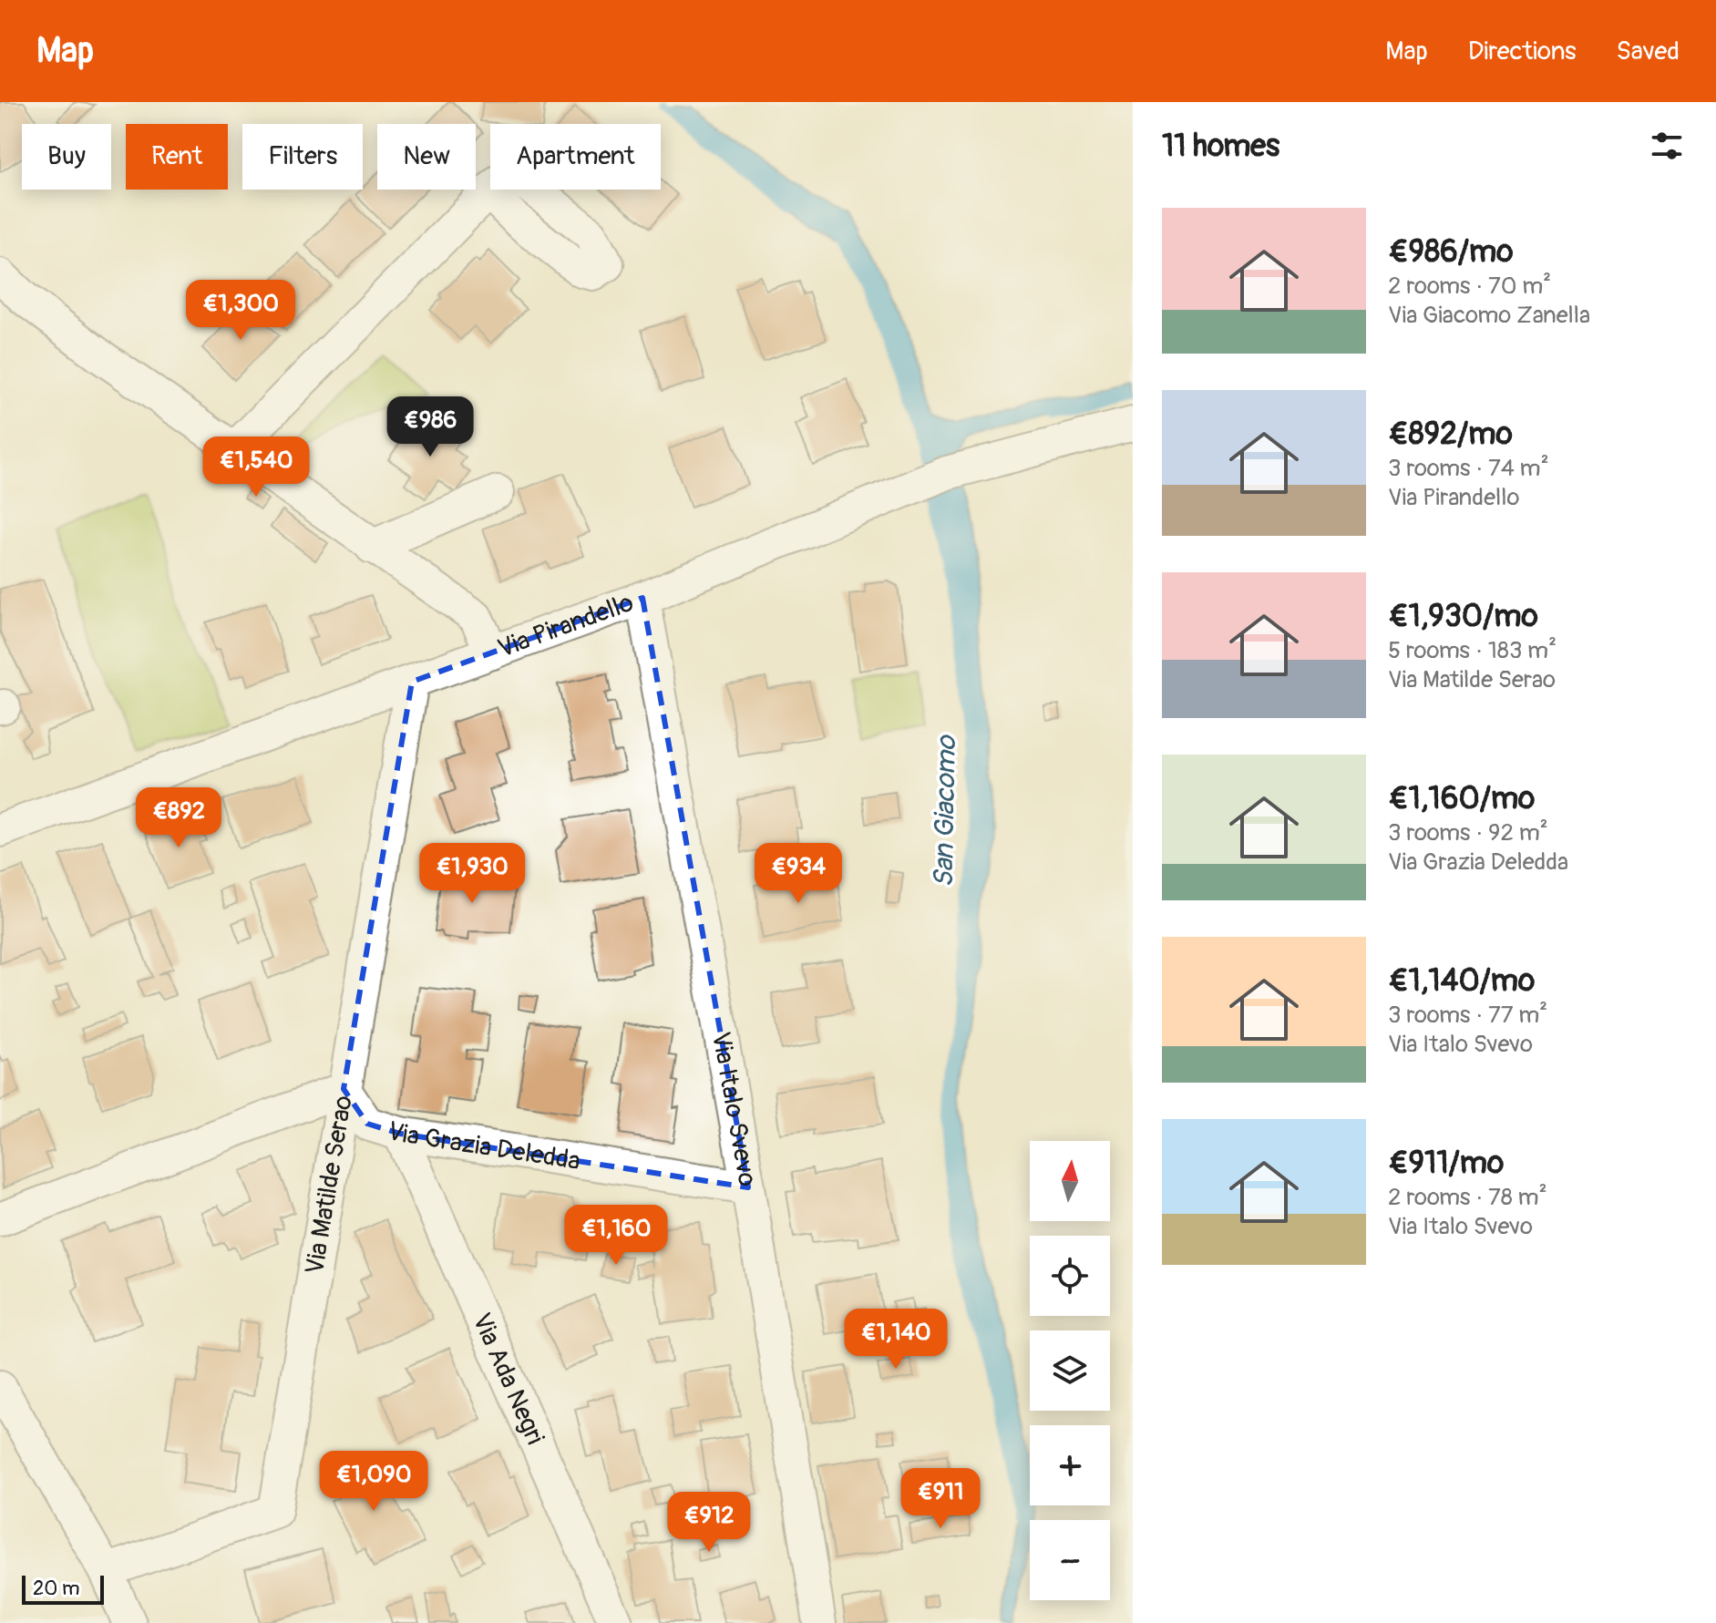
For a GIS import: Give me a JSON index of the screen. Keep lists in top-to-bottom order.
{
  "streets": {
    "street": [
      "Via Pirandello",
      "Via Italo Svevo",
      "Via Grazia Deledda",
      "Via Matilde Serao",
      "Via Ada Negri"
    ]
  },
  "crossings": [
    ["Via Pirandello", "Via Italo Svevo"],
    ["Via Pirandello", "Via Matilde Serao"],
    ["Via Italo Svevo", "Via Grazia Deledda"],
    ["Via Grazia Deledda", "Via Matilde Serao"],
    ["Via Grazia Deledda", "Via Ada Negri"]
  ],
  "water": ["San Giacomo"],
  "scale_bar": "20 m",
  "north": "top",
  "page": {
    "header": "Map",
    "nav": ["Map", "Directions", "Saved"],
    "heading": "11 homes",
    "chip": [
      "Buy",
      "Rent",
      "Filters",
      "New",
      "Apartment"
    ],
    "list": [
      {
        "name": "€986/mo",
        "note": "2 rooms · 70 m² · Via Giacomo Zanella"
      },
      {
        "name": "€892/mo",
        "note": "3 rooms · 74 m² · Via Pirandello"
      },
      {
        "name": "€1,930/mo",
        "note": "5 rooms · 183 m² · Via Matilde Serao"
      },
      {
        "name": "€1,160/mo",
        "note": "3 rooms · 92 m² · Via Grazia Deledda"
      },
      {
        "name": "€1,140/mo",
        "note": "3 rooms · 77 m² · Via Italo Svevo"
      },
      {
        "name": "€911/mo",
        "note": "2 rooms · 78 m² · Via Italo Svevo"
      }
    ],
    "price": [
      "€1,300",
      "€986",
      "€1,540",
      "€892",
      "€1,930",
      "€934",
      "€1,160",
      "€1,140",
      "€1,090",
      "€911",
      "€912"
    ],
    "map_buttons": ["+", "−"],
    "scale": "20 m"
  }
}
